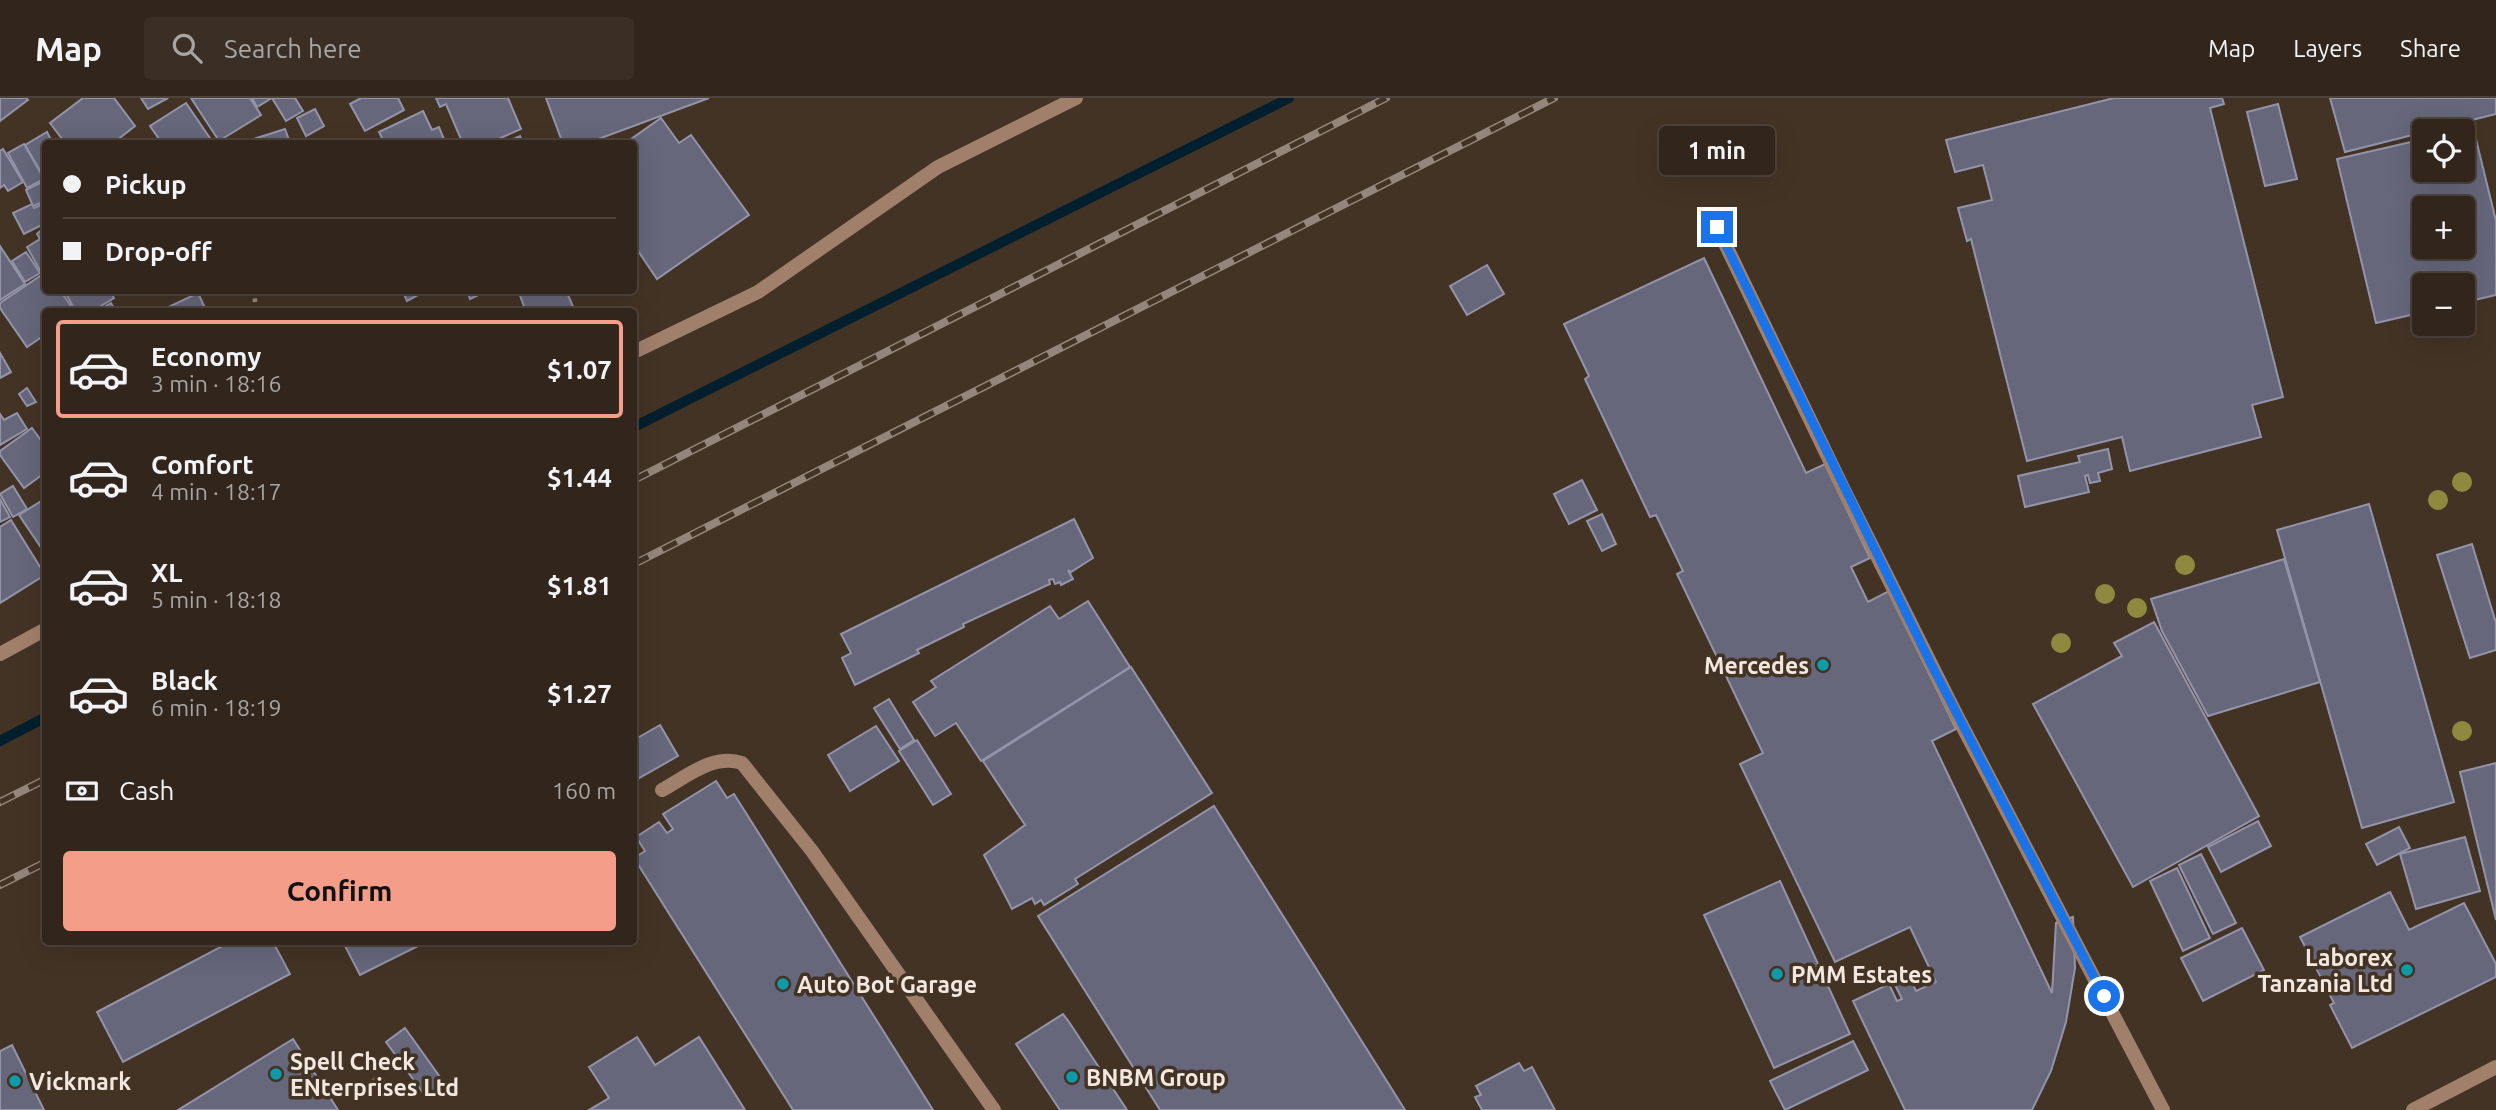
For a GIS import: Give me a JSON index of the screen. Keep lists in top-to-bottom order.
{
  "places": [
    "Mercedes",
    "Laborex Tanzania Ltd",
    "PMM Estates",
    "Auto Bot Garage",
    "Spell Check ENterprises Ltd",
    "BNBM Group",
    "Vickmark"
  ],
  "page": {
    "header": "Map",
    "search": "Search here",
    "nav": ["Map", "Layers", "Share"],
    "map_buttons": ["+", "−"],
    "bubble": "1 min",
    "banner": ["Pickup", "Drop-off"],
    "list": [
      {
        "name": "Economy",
        "note": "3 min · 18:16",
        "value": "$1.07"
      },
      {
        "name": "Comfort",
        "note": "4 min · 18:17",
        "value": "$1.44"
      },
      {
        "name": "XL",
        "note": "5 min · 18:18",
        "value": "$1.81"
      },
      {
        "name": "Black",
        "note": "6 min · 18:19",
        "value": "$1.27"
      }
    ],
    "pay": ["Cash", "160 m"],
    "buttons": "Confirm"
  }
}
